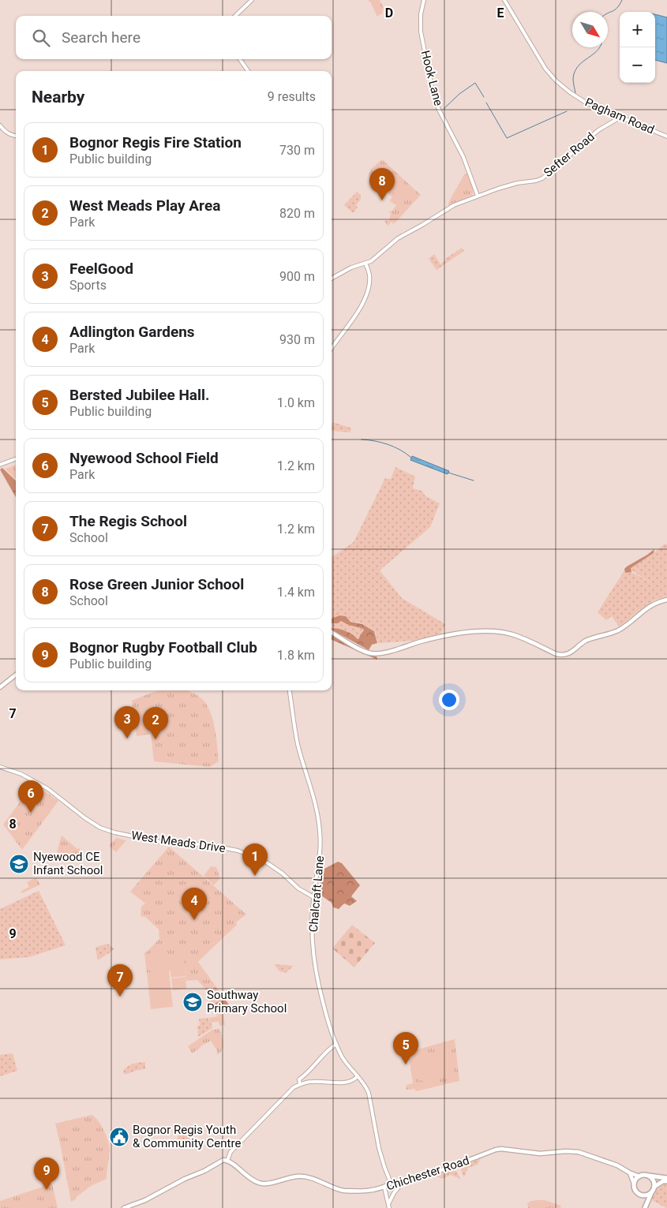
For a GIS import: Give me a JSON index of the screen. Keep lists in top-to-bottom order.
{
  "streets": {
    "main road": ["Chichester Road"],
    "street": [
      "Hook Lane",
      "Pagham Road",
      "Sefter Road",
      "West Meads Drive",
      "Chalcraft Lane"
    ]
  },
  "crossings": [
    ["Hook Lane", "Sefter Road"],
    ["Pagham Road", "Sefter Road"],
    ["West Meads Drive", "Chalcraft Lane"],
    ["Chalcraft Lane", "Chichester Road"]
  ],
  "places": {
    "school or university": ["Nyewood CE Infant School", "Southway Primary School"],
    "public building": ["Bognor Regis Youth & Community Centre"]
  },
  "north": "bottom right",
  "page": {
    "map_buttons": ["+", "−"],
    "search": "Search here",
    "heading": ["Nearby", "9 results"],
    "list": [
      {
        "mark": "1",
        "name": "Bognor Regis Fire Station",
        "note": "Public building",
        "value": "730 m"
      },
      {
        "mark": "2",
        "name": "West Meads Play Area",
        "note": "Park",
        "value": "820 m"
      },
      {
        "mark": "3",
        "name": "FeelGood",
        "note": "Sports",
        "value": "900 m"
      },
      {
        "mark": "4",
        "name": "Adlington Gardens",
        "note": "Park",
        "value": "930 m"
      },
      {
        "mark": "5",
        "name": "Bersted Jubilee Hall.",
        "note": "Public building",
        "value": "1.0 km"
      },
      {
        "mark": "6",
        "name": "Nyewood School Field",
        "note": "Park",
        "value": "1.2 km"
      },
      {
        "mark": "7",
        "name": "The Regis School",
        "note": "School",
        "value": "1.2 km"
      },
      {
        "mark": "8",
        "name": "Rose Green Junior School",
        "note": "School",
        "value": "1.4 km"
      },
      {
        "mark": "9",
        "name": "Bognor Rugby Football Club",
        "note": "Public building",
        "value": "1.8 km"
      }
    ],
    "pins": [
      "8",
      "3",
      "2",
      "6",
      "1",
      "4",
      "7",
      "5",
      "9"
    ]
  },
  "grid": {
    "columns": ["D", "E"],
    "rows": ["7", "8", "9"]
  }
}
